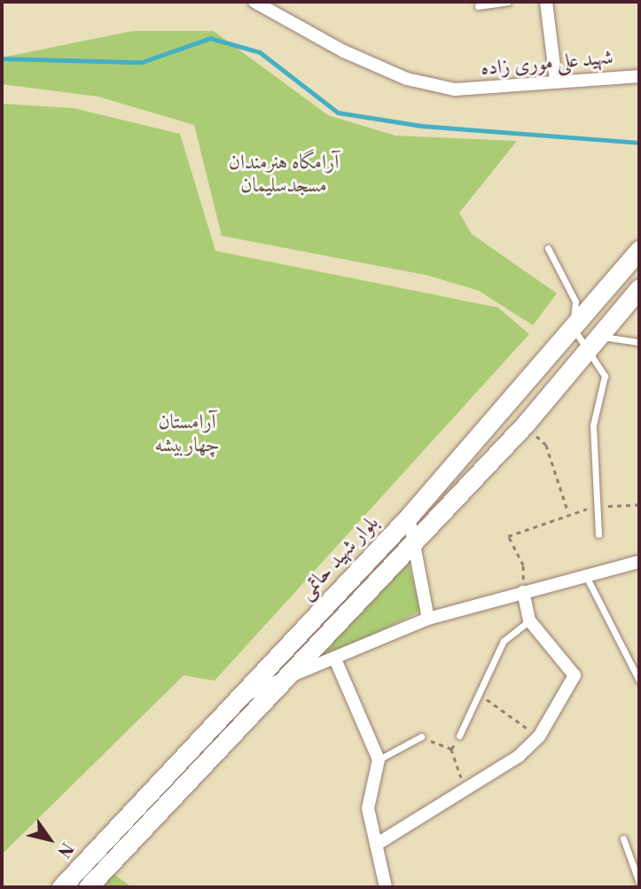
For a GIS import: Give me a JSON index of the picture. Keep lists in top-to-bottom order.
{
  "streets": {
    "main road": ["بلوار شهید حاتمی"],
    "street": ["شهید علی موری زاده"]
  },
  "parks": ["آرامگاه هنرمندان مسجدسلیمان", "آرامستان چهاربیشه"],
  "north": "bottom right"
}
